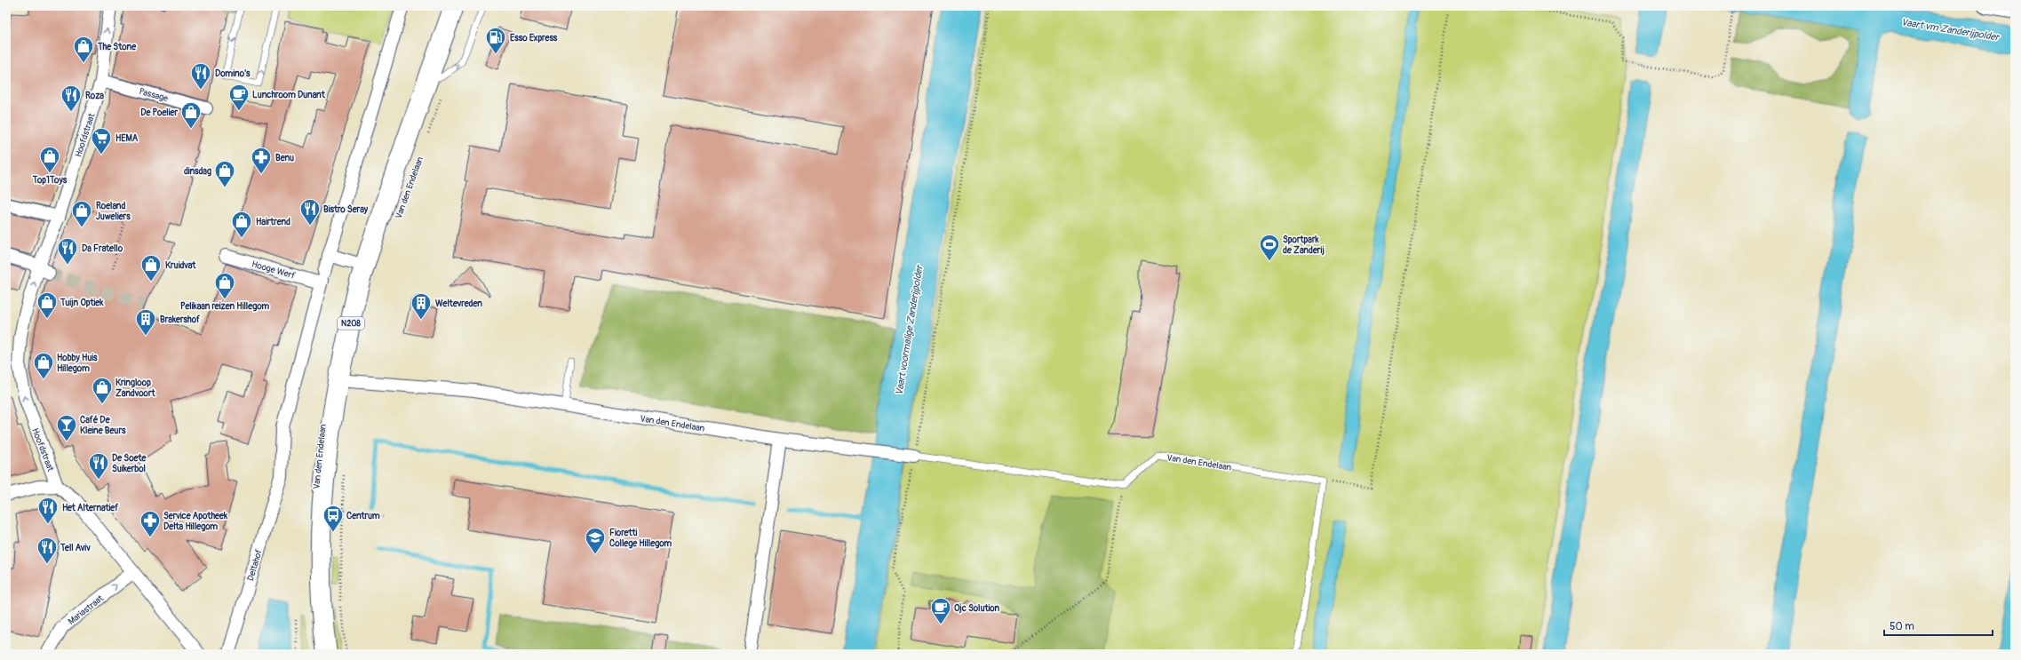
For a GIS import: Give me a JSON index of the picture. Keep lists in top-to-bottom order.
{
  "streets": {
    "main road": ["Van den Endelaan", "N208"],
    "street": [
      "Passage",
      "Hoofdstraat",
      "Hooge Werf",
      "Deltahof",
      "Mariastraat"
    ]
  },
  "crossings": [
    ["Passage", "Hoofdstraat"],
    ["Hooge Werf", "Deltahof"]
  ],
  "one_way": ["Hoofdstraat", "Mariastraat"],
  "water": ["Vaart vm Zanderijpolder", "Vaart voormalige Zanderijpolder"],
  "places": {
    "fuel station": ["Esso Express"],
    "shop": [
      "The Stone",
      "De Poelier",
      "Top1Toys",
      "dinsdag",
      "Roeland Juweliers",
      "Hairtrend",
      "Kruidvat",
      "Pelikaan reizen Hillegom",
      "Tuijn Optiek",
      "Hobby Huis Hillegom",
      "Kringloop Zandvoort"
    ],
    "restaurant": [
      "Domino's",
      "Roza",
      "Bistro Seray",
      "Da Fratello",
      "De Soete Suikerbol",
      "Het Alternatief",
      "Tell Aviv"
    ],
    "cafe": ["Lunchroom Dunant", "Ojc Solution"],
    "supermarket": ["HEMA"],
    "pharmacy": ["Benu", "Service Apotheek Delta Hillegom"],
    "sports": ["Sportpark de Zanderij"],
    "building": ["Weltevreden", "Brakershof"],
    "bar": ["Café De Kleine Beurs"],
    "bus stop": ["Centrum"],
    "school or university": ["Fioretti College Hillegom"]
  },
  "scale_bar": "50 m"
}
